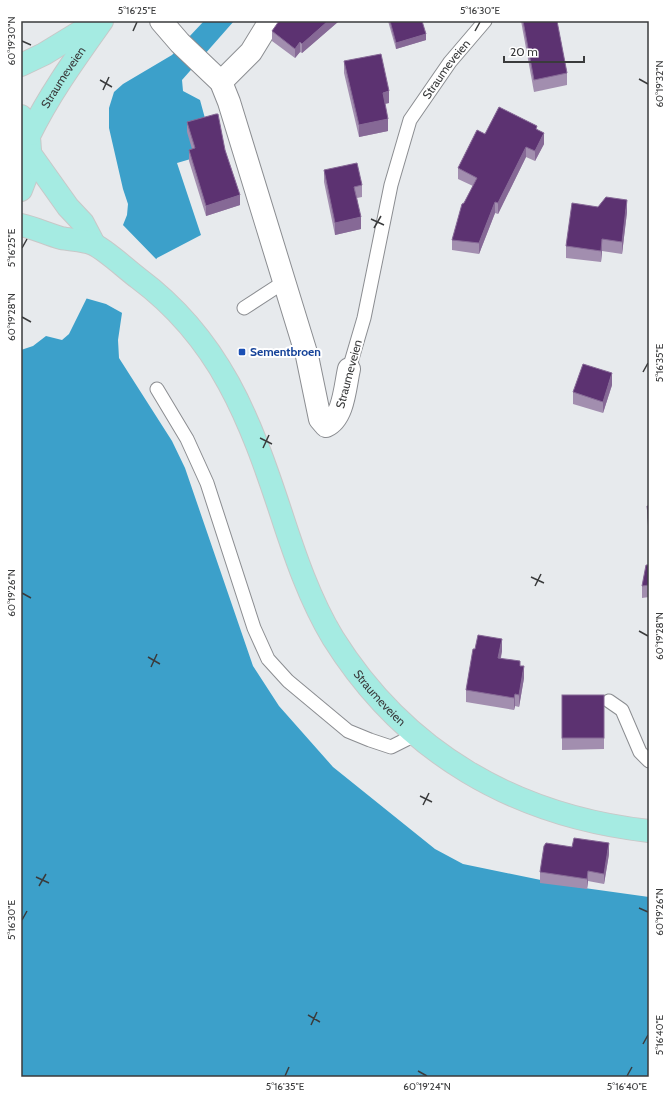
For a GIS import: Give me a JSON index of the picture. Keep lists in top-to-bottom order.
{
  "streets": {
    "main road": ["Straumeveien"]
  },
  "places": {
    "transit": ["Sementbroen"]
  },
  "scale_bar": "20 m",
  "coordinates": [
    "5°16'25\"E",
    "5°16'30\"E",
    "60°19'30\"N",
    "60°19'32\"N",
    "60°19'28\"N",
    "5°16'35\"E",
    "60°19'26\"N",
    "5°16'40\"E",
    "60°19'24\"N"
  ]
}
